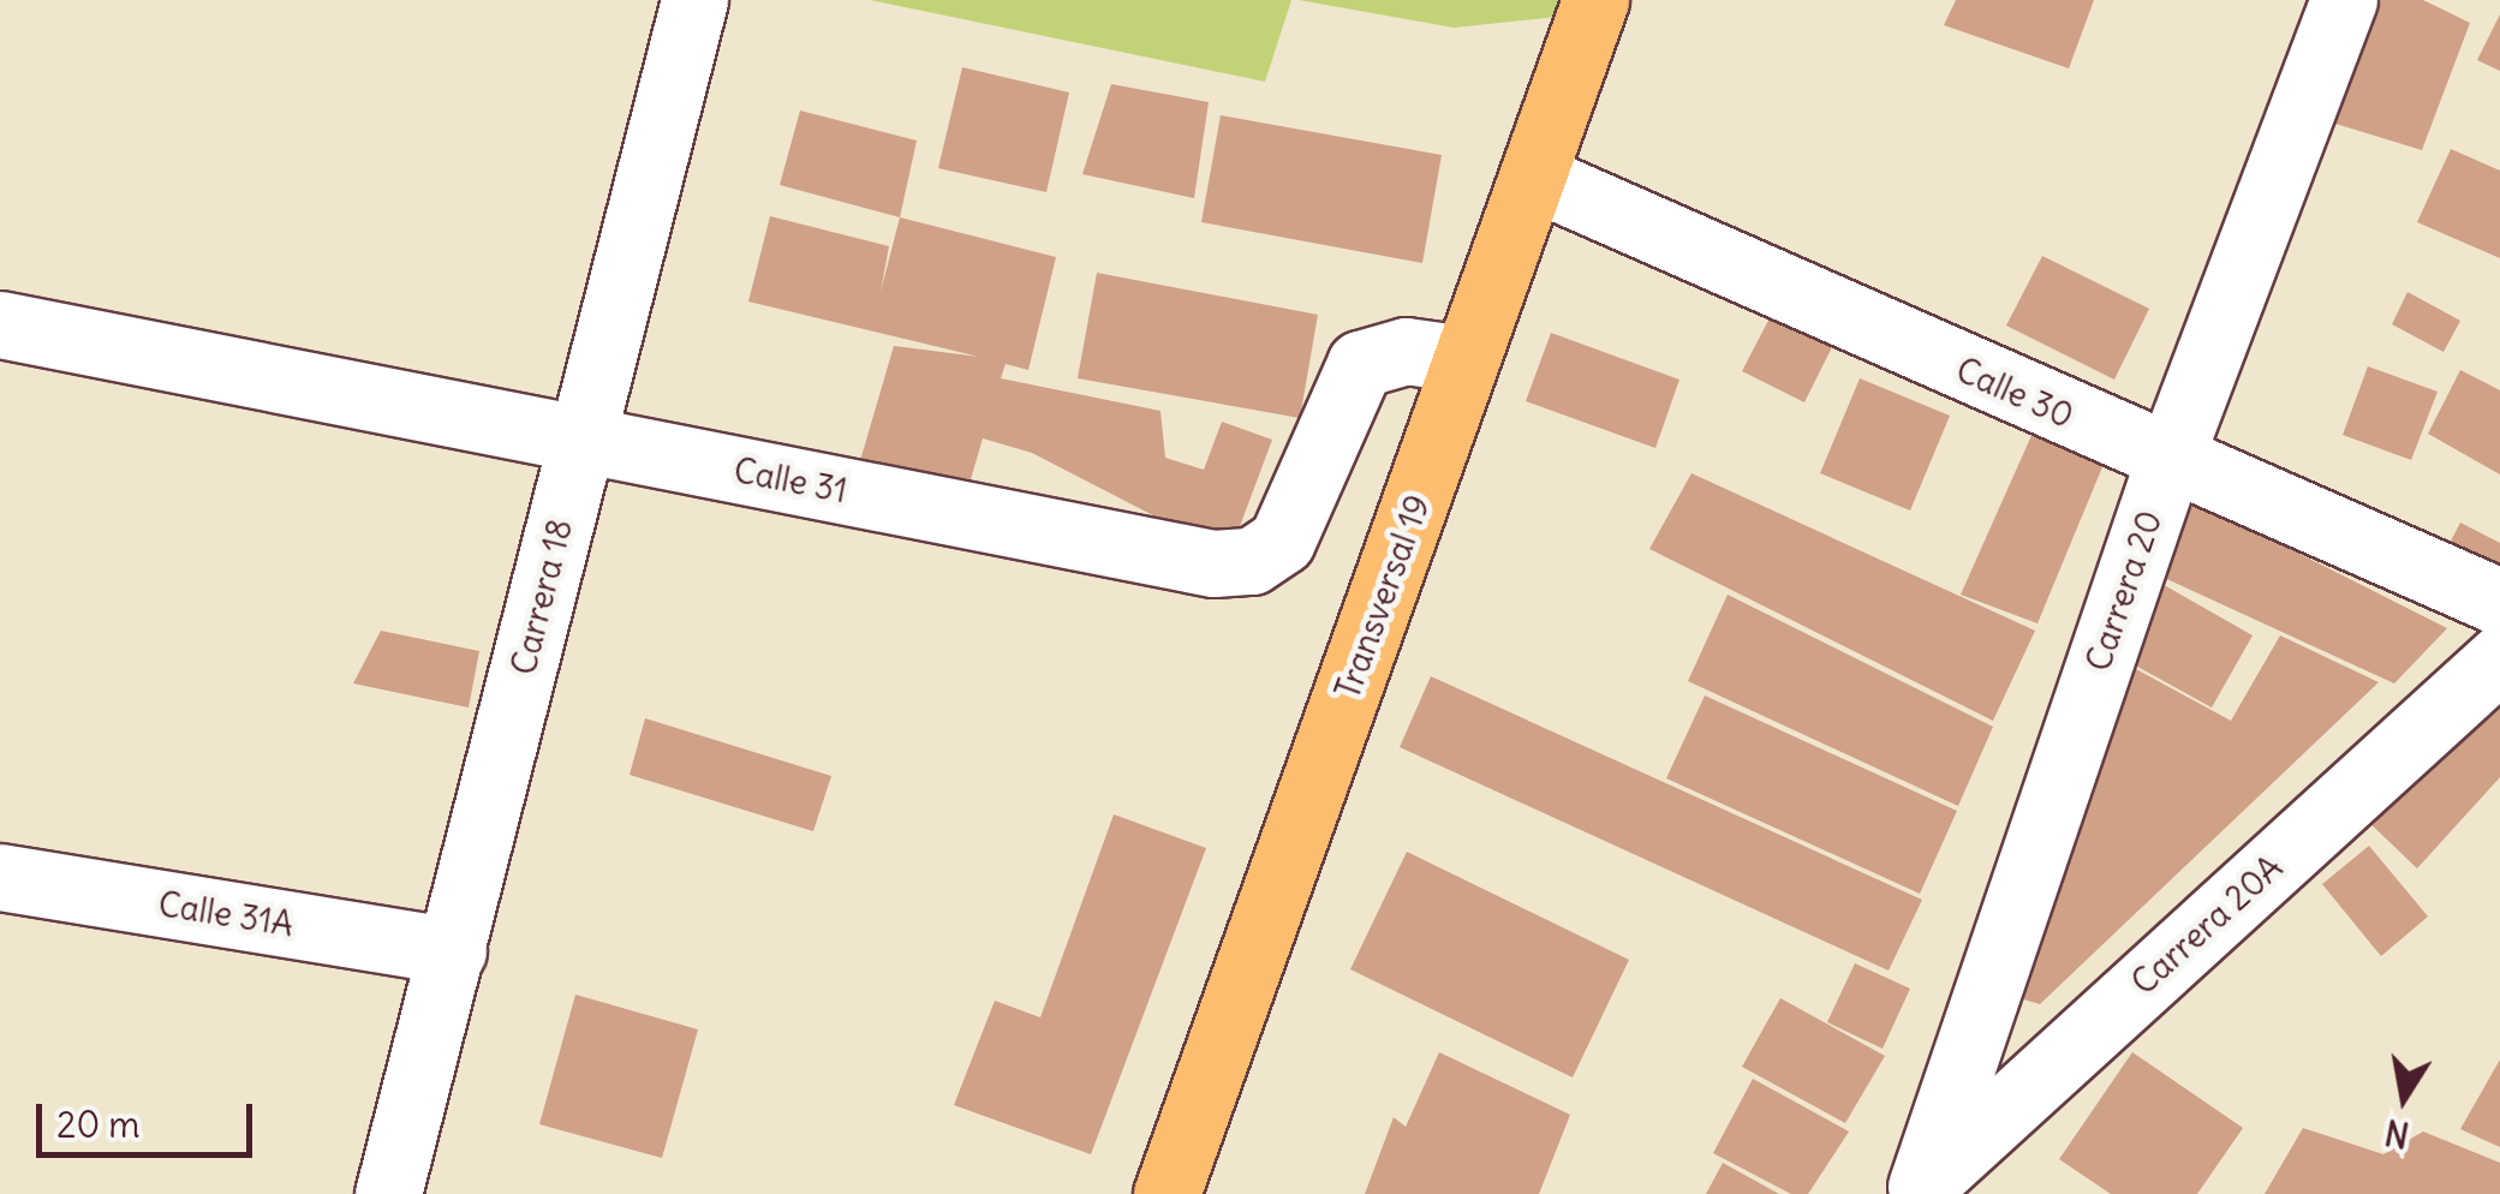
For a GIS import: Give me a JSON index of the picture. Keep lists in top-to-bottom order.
{
  "streets": {
    "main road": ["Transversal 19"],
    "street": [
      "Calle 30",
      "Calle 31",
      "Carrera 20",
      "Carrera 18",
      "Calle 31A",
      "Carrera 20A"
    ]
  },
  "crossings": [
    ["Calle 30", "Carrera 20"],
    ["Calle 30", "Transversal 19"],
    ["Calle 31", "Carrera 18"],
    ["Calle 31", "Transversal 19"],
    ["Carrera 20", "Carrera 20A"],
    ["Carrera 18", "Calle 31A"]
  ],
  "scale_bar": "20 m",
  "north": "bottom"
}
